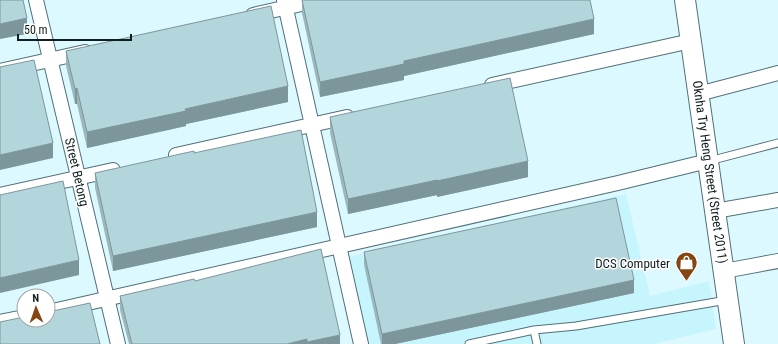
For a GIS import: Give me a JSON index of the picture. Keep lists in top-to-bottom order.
{
  "streets": {
    "main road": ["Oknha Try Heng Street (Street 2011)"],
    "street": ["Street Betong"]
  },
  "places": {
    "shop": ["DCS Computer"]
  },
  "scale_bar": "50 m",
  "north": "top"
}
